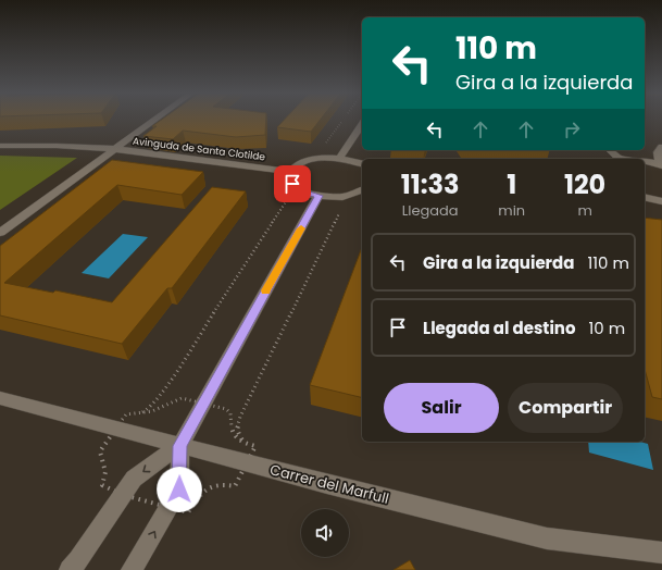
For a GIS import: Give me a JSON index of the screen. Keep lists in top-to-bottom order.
{
  "streets": {
    "street": ["Avinguda de Santa Clotilde", "Carrer del Marfull"]
  },
  "page": {
    "turn": ["110 m", "Gira a la izquierda"],
    "eta": [
      "11:33",
      "Llegada",
      "1",
      "min",
      "120",
      "m"
    ],
    "list": [
      {
        "name": "Gira a la izquierda",
        "value": "110 m"
      },
      {
        "name": "Llegada al destino",
        "value": "10 m"
      }
    ],
    "buttons": ["Salir", "Compartir"]
  }
}
